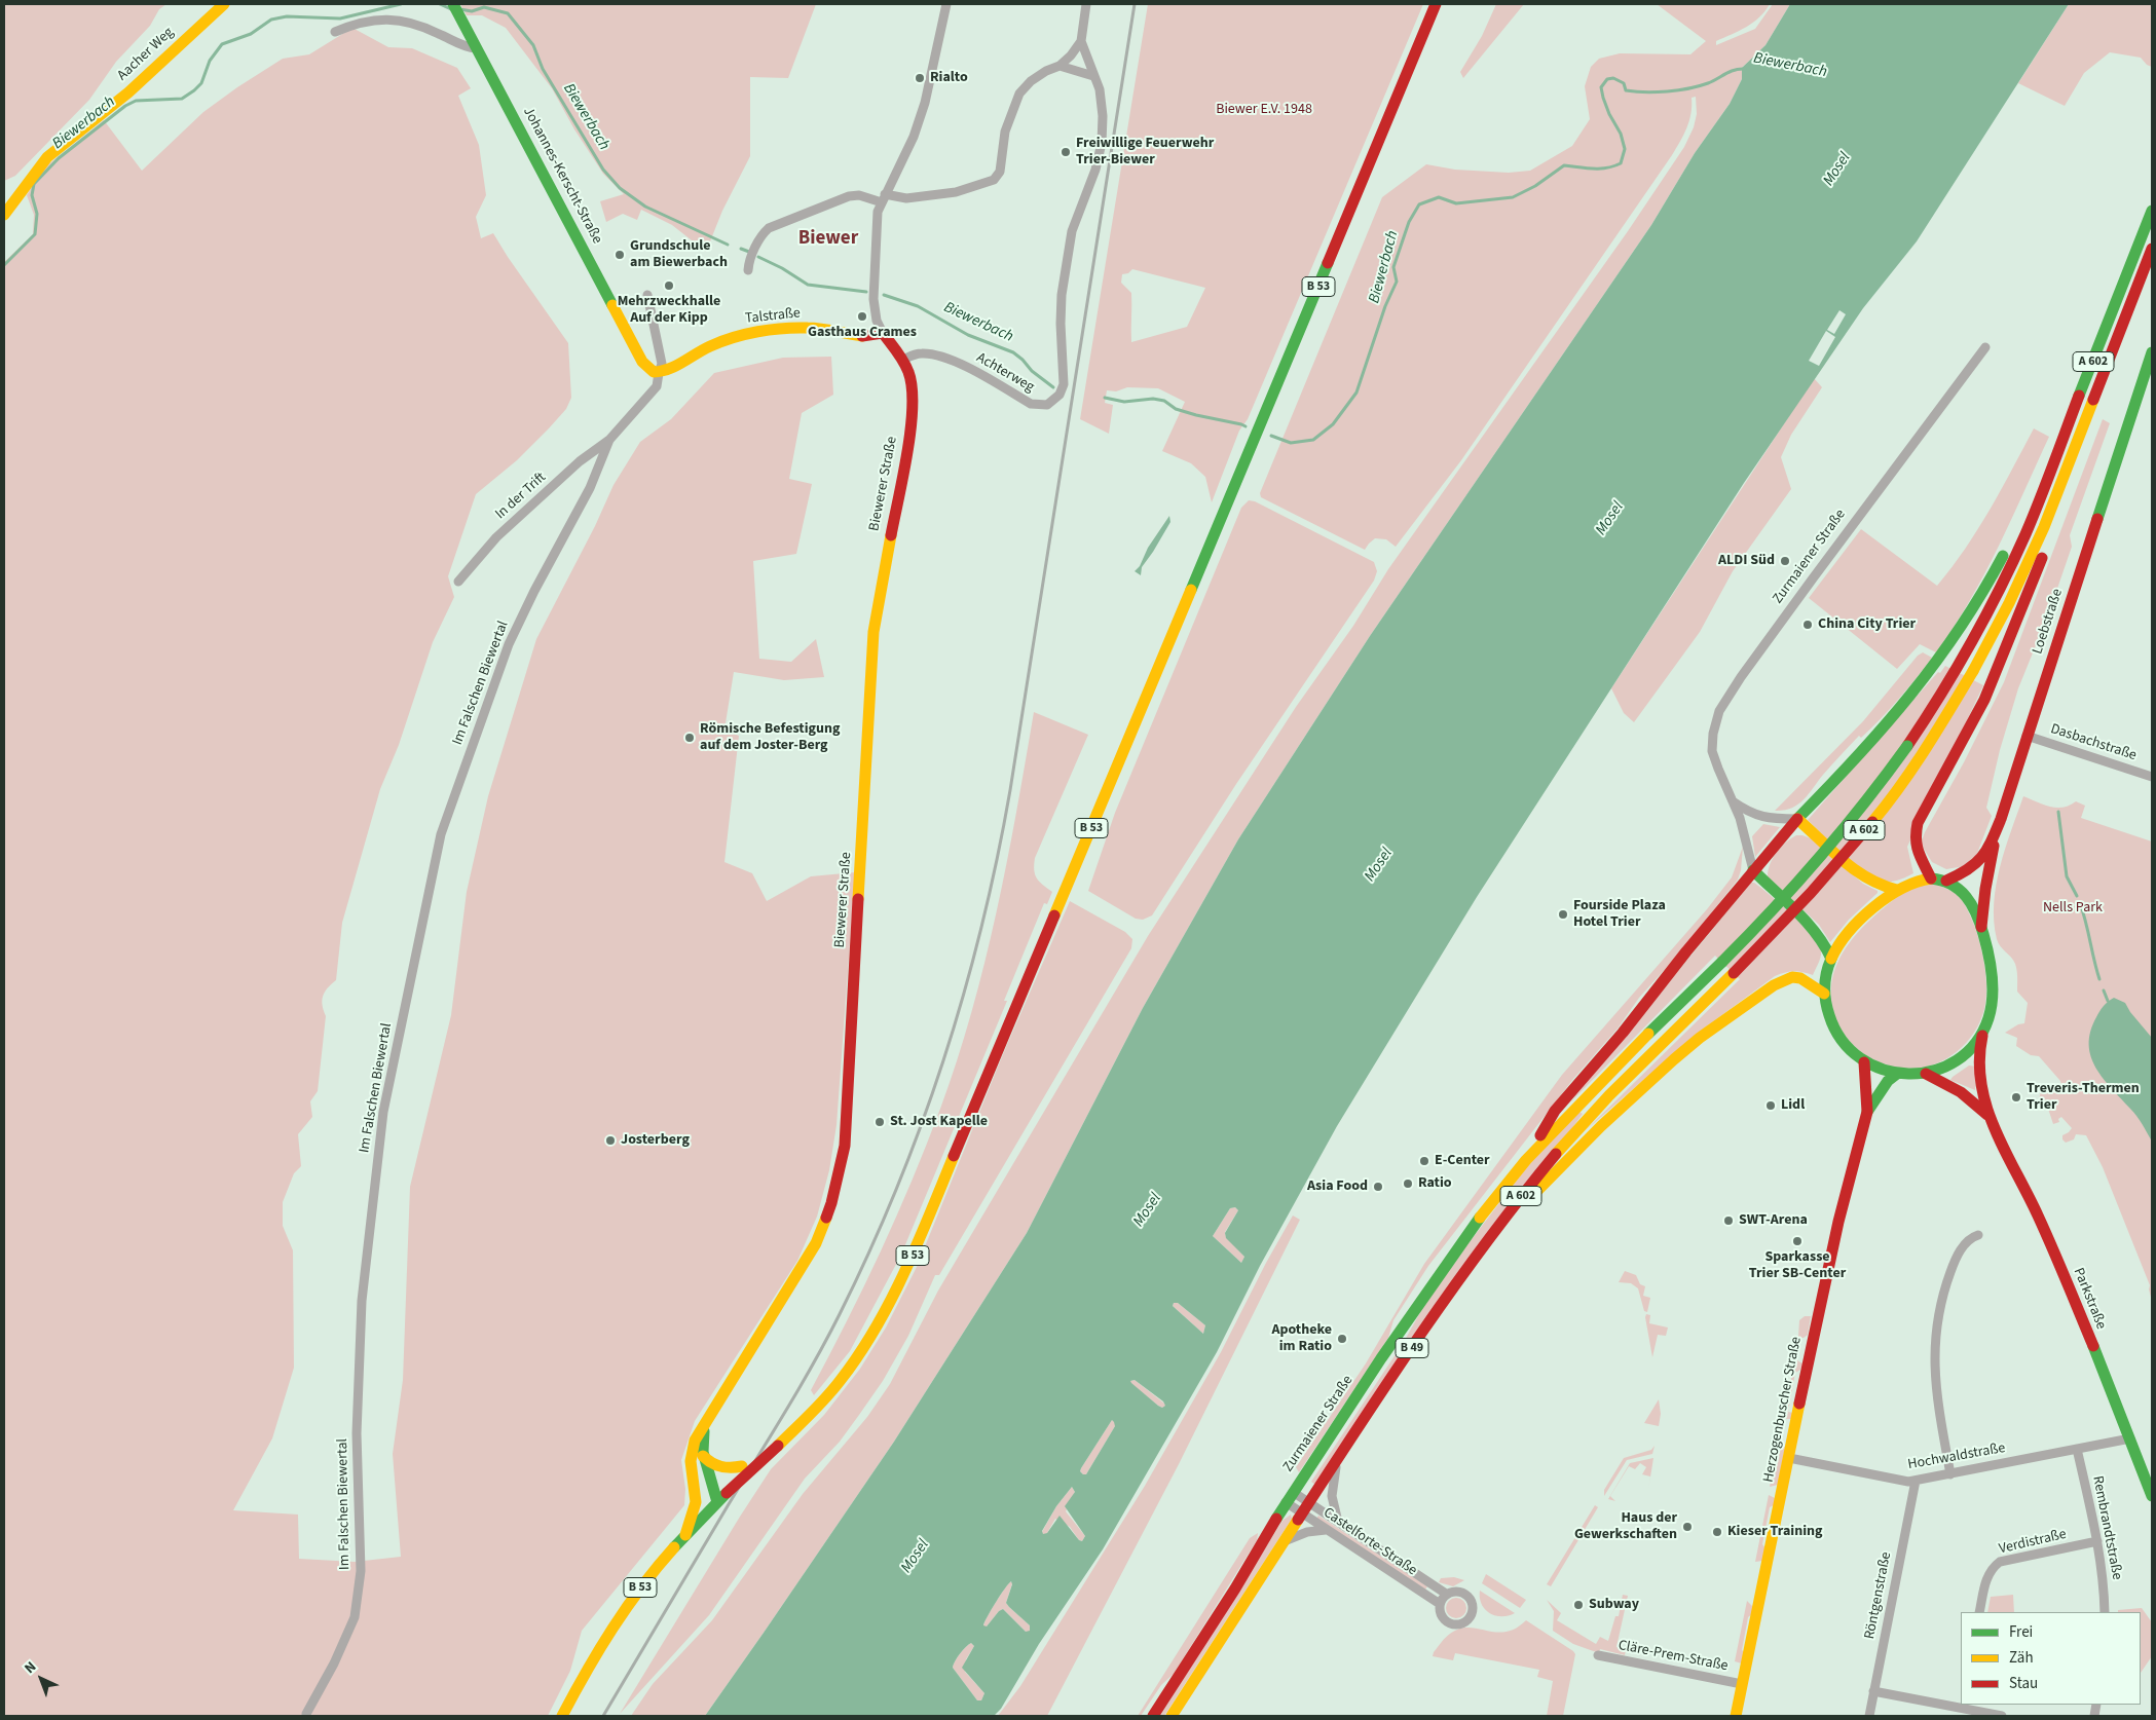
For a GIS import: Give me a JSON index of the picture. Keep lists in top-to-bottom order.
{
  "streets": {
    "main road": [
      "Aacher Weg",
      "Johannes-Kerscht-Straße",
      "B 53",
      "Talstraße",
      "A 602",
      "Biewerer Straße",
      "Zurmaiener Straße",
      "Loebstraße",
      "Parkstraße",
      "B 49",
      "Herzogenbuscher Straße"
    ],
    "street": [
      "Achterweg",
      "In der Trift",
      "Im Falschen Biewertal",
      "Dasbachstraße",
      "Hochwaldstraße",
      "Rembrandtstraße",
      "Castelforte-Straße",
      "Verdistraße",
      "Röntgenstraße",
      "Cläre-Prem-Straße"
    ]
  },
  "crossings": [
    ["Johannes-Kerscht-Straße", "Talstraße"],
    ["B 53", "Biewerer Straße"],
    ["Talstraße", "Biewerer Straße"],
    ["A 602", "Zurmaiener Straße"],
    ["A 602", "B 49"],
    ["Achterweg", "Biewerer Straße"],
    ["In der Trift", "Im Falschen Biewertal"],
    ["Zurmaiener Straße", "Castelforte-Straße"],
    ["Loebstraße", "Dasbachstraße"],
    ["Loebstraße", "Parkstraße"],
    ["Loebstraße", "Herzogenbuscher Straße"],
    ["Parkstraße", "Herzogenbuscher Straße"],
    ["Parkstraße", "Hochwaldstraße"],
    ["B 49", "Castelforte-Straße"],
    ["Herzogenbuscher Straße", "Hochwaldstraße"],
    ["Herzogenbuscher Straße", "Cläre-Prem-Straße"],
    ["Hochwaldstraße", "Rembrandtstraße"],
    ["Hochwaldstraße", "Röntgenstraße"],
    ["Rembrandtstraße", "Verdistraße"]
  ],
  "districts": ["Biewer"],
  "water": ["Biewerbach", "Mosel"],
  "parks": ["Biewer E.V. 1948", "Nells Park"],
  "places": [
    "Rialto",
    "Freiwillige Feuerwehr Trier-Biewer",
    "Grundschule am Biewerbach",
    "Mehrzweckhalle Auf der Kipp",
    "Gasthaus Crames",
    "ALDI Süd",
    "China City Trier",
    "Römische Befestigung auf dem Joster-Berg",
    "Fourside Plaza Hotel Trier",
    "Treveris-Thermen Trier",
    "Lidl",
    "St. Jost Kapelle",
    "Josterberg",
    "E-Center",
    "Ratio",
    "Asia Food",
    "SWT-Arena",
    "Sparkasse Trier SB-Center",
    "Apotheke im Ratio",
    "Haus der Gewerkschaften",
    "Kieser Training",
    "Subway"
  ],
  "legend": ["Frei", "Zäh", "Stau"],
  "north": "top left"
}
